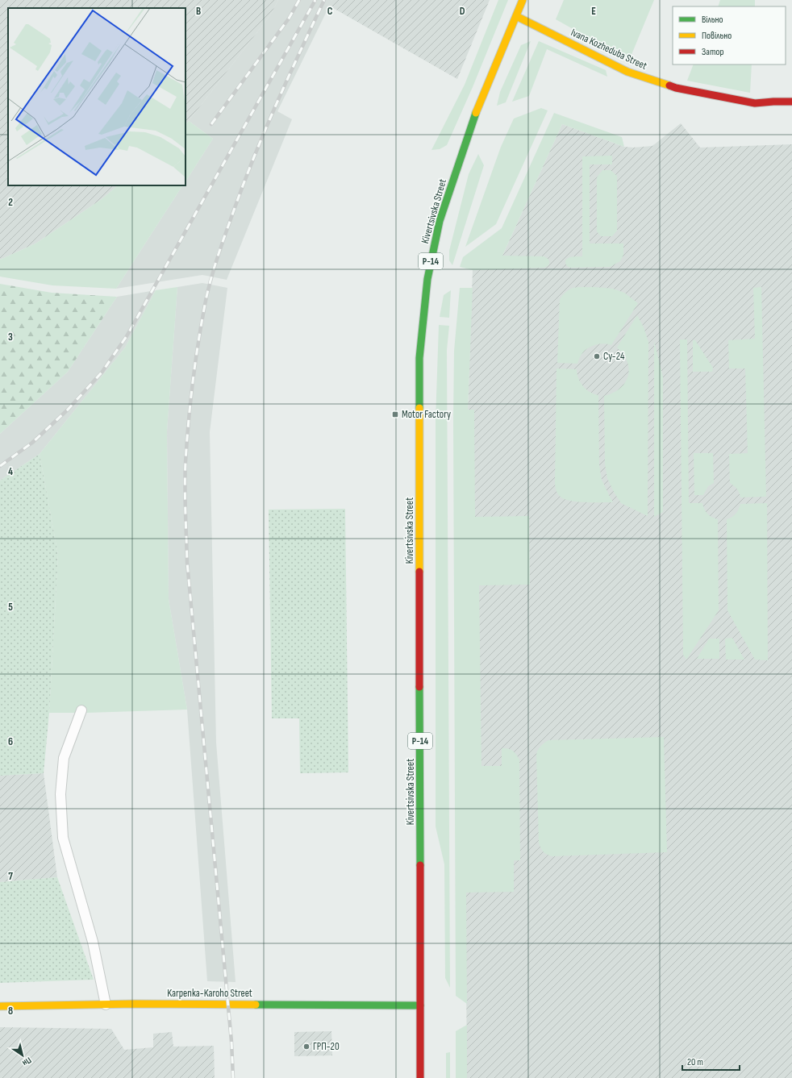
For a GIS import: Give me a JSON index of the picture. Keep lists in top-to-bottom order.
{
  "streets": {
    "main road": [
      "Ivana Kozheduba Street",
      "Kivertsivska Street",
      "Р-14",
      "Karpenka-Karoho Street"
    ]
  },
  "crossings": [
    ["Ivana Kozheduba Street", "Kivertsivska Street"],
    ["Kivertsivska Street", "Karpenka-Karoho Street"]
  ],
  "places": {
    "other": ["Су-24", "ГРП-20"],
    "transit": ["Motor Factory"]
  },
  "legend": ["Вільно", "Повільно", "Затор"],
  "scale_bar": "20 m",
  "north": "bottom right",
  "grid": {
    "columns": [
      "B",
      "C",
      "D",
      "E"
    ],
    "rows": [
      "2",
      "3",
      "4",
      "5",
      "6",
      "7",
      "8"
    ]
  }
}
